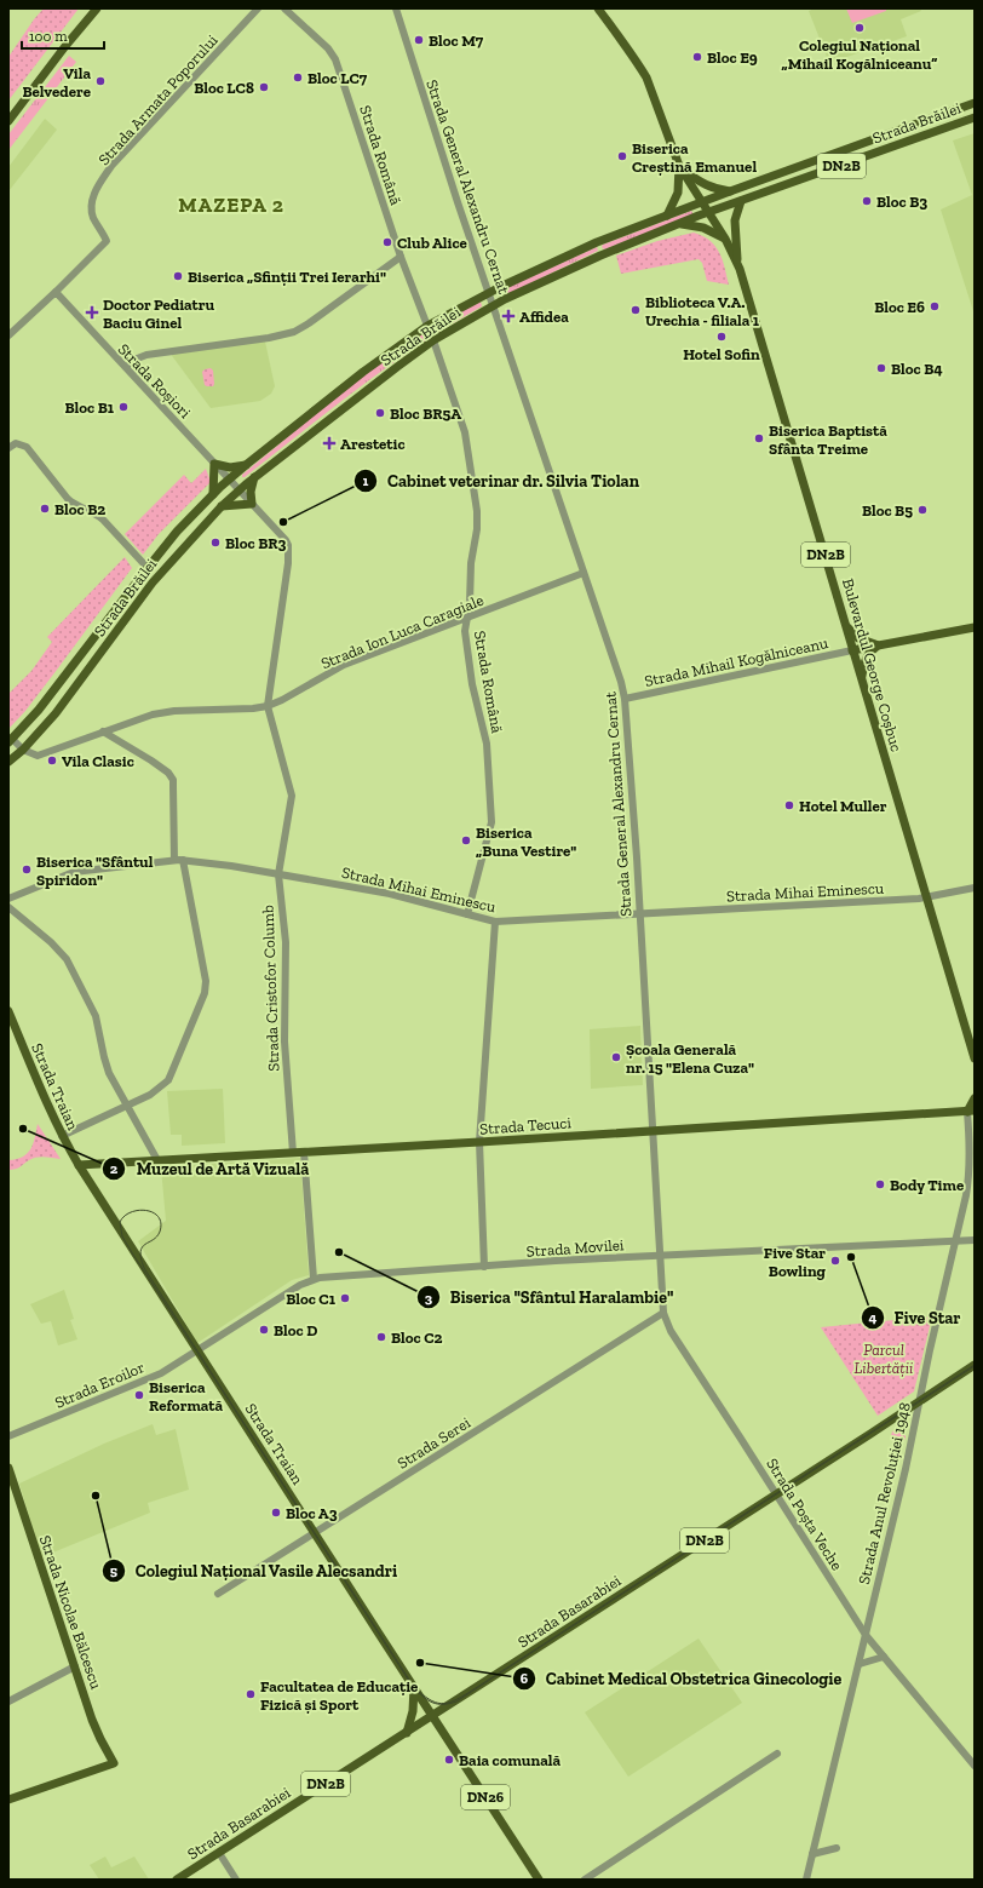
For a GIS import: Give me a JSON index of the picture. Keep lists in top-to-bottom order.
{
  "streets": {
    "main road": [
      "Strada Brăilei",
      "DN2B",
      "Bulevardul George Coșbuc",
      "Strada Traian",
      "Strada Tecuci",
      "Strada Basarabiei",
      "Strada Nicolae Bălcescu",
      "DN26"
    ],
    "street": [
      "Strada Armata Poporului",
      "Strada Română",
      "Strada General Alexandru Cernat",
      "Strada Roșiori",
      "Strada Ion Luca Caragiale",
      "Strada Mihail Kogălniceanu",
      "Strada Mihai Eminescu",
      "Strada Cristofor Columb",
      "Strada Movilei",
      "Strada Eroilor",
      "Strada Serei",
      "Strada Anul Revoluției 1948",
      "Strada Poșta Veche"
    ]
  },
  "crossings": [
    ["Strada Armata Poporului", "Strada Roșiori"],
    ["Strada Brăilei", "Strada Română"],
    ["Strada Brăilei", "DN2B"],
    ["Strada Brăilei", "Strada General Alexandru Cernat"],
    ["Strada Brăilei", "Strada Roșiori"],
    ["Strada Brăilei", "Strada Ion Luca Caragiale"],
    ["Strada Brăilei", "Bulevardul George Coșbuc"],
    ["Strada Română", "Strada Ion Luca Caragiale"],
    ["Strada Română", "Strada Mihai Eminescu"],
    ["DN2B", "Bulevardul George Coșbuc"],
    ["Strada General Alexandru Cernat", "Strada Ion Luca Caragiale"],
    ["Strada General Alexandru Cernat", "Strada Mihail Kogălniceanu"],
    ["Strada General Alexandru Cernat", "Strada Mihai Eminescu"],
    ["Strada General Alexandru Cernat", "Strada Tecuci"],
    ["Strada General Alexandru Cernat", "Strada Movilei"],
    ["Strada General Alexandru Cernat", "Strada Poșta Veche"],
    ["Strada Roșiori", "Strada Cristofor Columb"],
    ["Strada Ion Luca Caragiale", "Strada Cristofor Columb"],
    ["Strada Mihail Kogălniceanu", "Bulevardul George Coșbuc"],
    ["Bulevardul George Coșbuc", "Strada Mihai Eminescu"],
    ["Strada Mihai Eminescu", "Strada Cristofor Columb"],
    ["Strada Cristofor Columb", "Strada Tecuci"],
    ["Strada Traian", "Strada Tecuci"],
    ["Strada Traian", "Strada Movilei"],
    ["Strada Traian", "Strada Eroilor"],
    ["Strada Traian", "Strada Serei"],
    ["Strada Traian", "Strada Basarabiei"],
    ["Strada Tecuci", "Strada Anul Revoluției 1948"],
    ["Strada Movilei", "Strada Eroilor"],
    ["Strada Movilei", "Strada Anul Revoluției 1948"],
    ["Strada Movilei", "Strada Poșta Veche"],
    ["Strada Serei", "Strada Poșta Veche"],
    ["Strada Anul Revoluției 1948", "Strada Poșta Veche"],
    ["Strada Anul Revoluției 1948", "Strada Basarabiei"],
    ["Strada Poșta Veche", "Strada Basarabiei"]
  ],
  "districts": ["MAZEPA 2"],
  "parks": ["Parcul Libertății"],
  "places": {
    "other": [
      "Colegiul Național „Mihail Kogălniceanu”",
      "Bloc M7",
      "Bloc E9",
      "Bloc LC7",
      "Vila Belvedere",
      "Bloc LC8",
      "Biserica Creștină Emanuel",
      "Bloc B3",
      "Club Alice",
      "Biserica „Sfinții Trei Ierarhi\"",
      "Bloc E6",
      "Biblioteca V.A. Urechia - filiala 1",
      "Hotel Sofin",
      "Bloc B4",
      "Bloc B1",
      "Bloc BR5A",
      "Biserica Baptistă Sfânta Treime",
      "Bloc B2",
      "Bloc B5",
      "Cabinet veterinar dr. Silvia Tiolan",
      "Bloc BR3",
      "Vila Clasic",
      "Hotel Muller",
      "Biserica „Buna Vestire\"",
      "Biserica \"Sfântul Spiridon\"",
      "Școala Generală nr. 15 \"Elena Cuza\"",
      "Muzeul de Artă Vizuală",
      "Body Time",
      "Biserica \"Sfântul Haralambie\"",
      "Five Star",
      "Five Star Bowling",
      "Bloc C1",
      "Bloc D",
      "Bloc C2",
      "Biserica Reformată",
      "Colegiul Național Vasile Alecsandri",
      "Bloc A3",
      "Cabinet Medical Obstetrica Ginecologie",
      "Facultatea de Educație Fizică și Sport",
      "Baia comunală"
    ],
    "health": ["Doctor Pediatru Baciu Ginel", "Affidea", "Arestetic"]
  },
  "scale_bar": "100 m"
}
